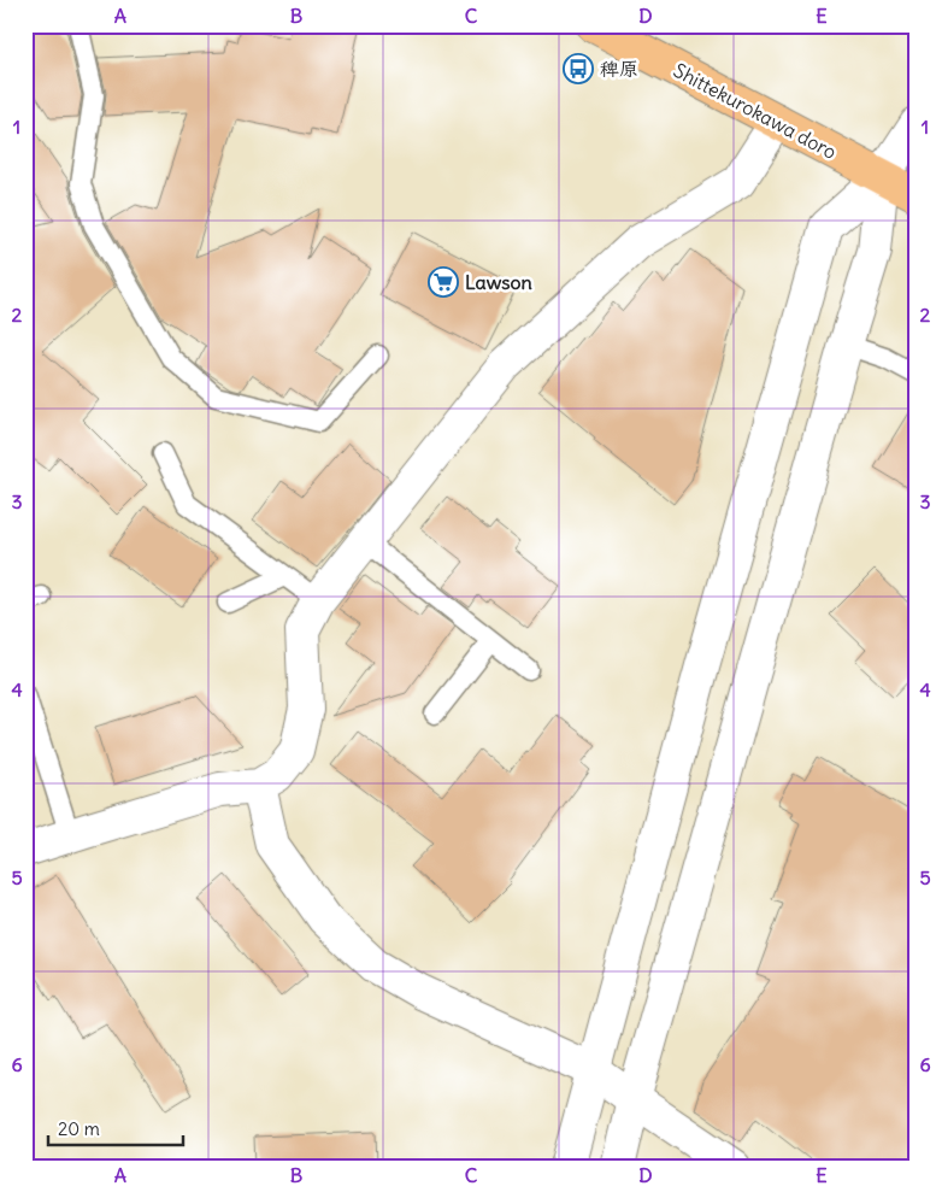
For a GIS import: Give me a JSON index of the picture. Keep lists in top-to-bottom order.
{
  "streets": {
    "main road": ["Shittekurokawa doro"]
  },
  "places": {
    "bus stop": ["稗原"],
    "supermarket": ["Lawson"]
  },
  "scale_bar": "20 m",
  "grid": {
    "columns": [
      "A",
      "B",
      "C",
      "D",
      "E"
    ],
    "rows": [
      "1",
      "2",
      "3",
      "4",
      "5",
      "6"
    ]
  }
}
